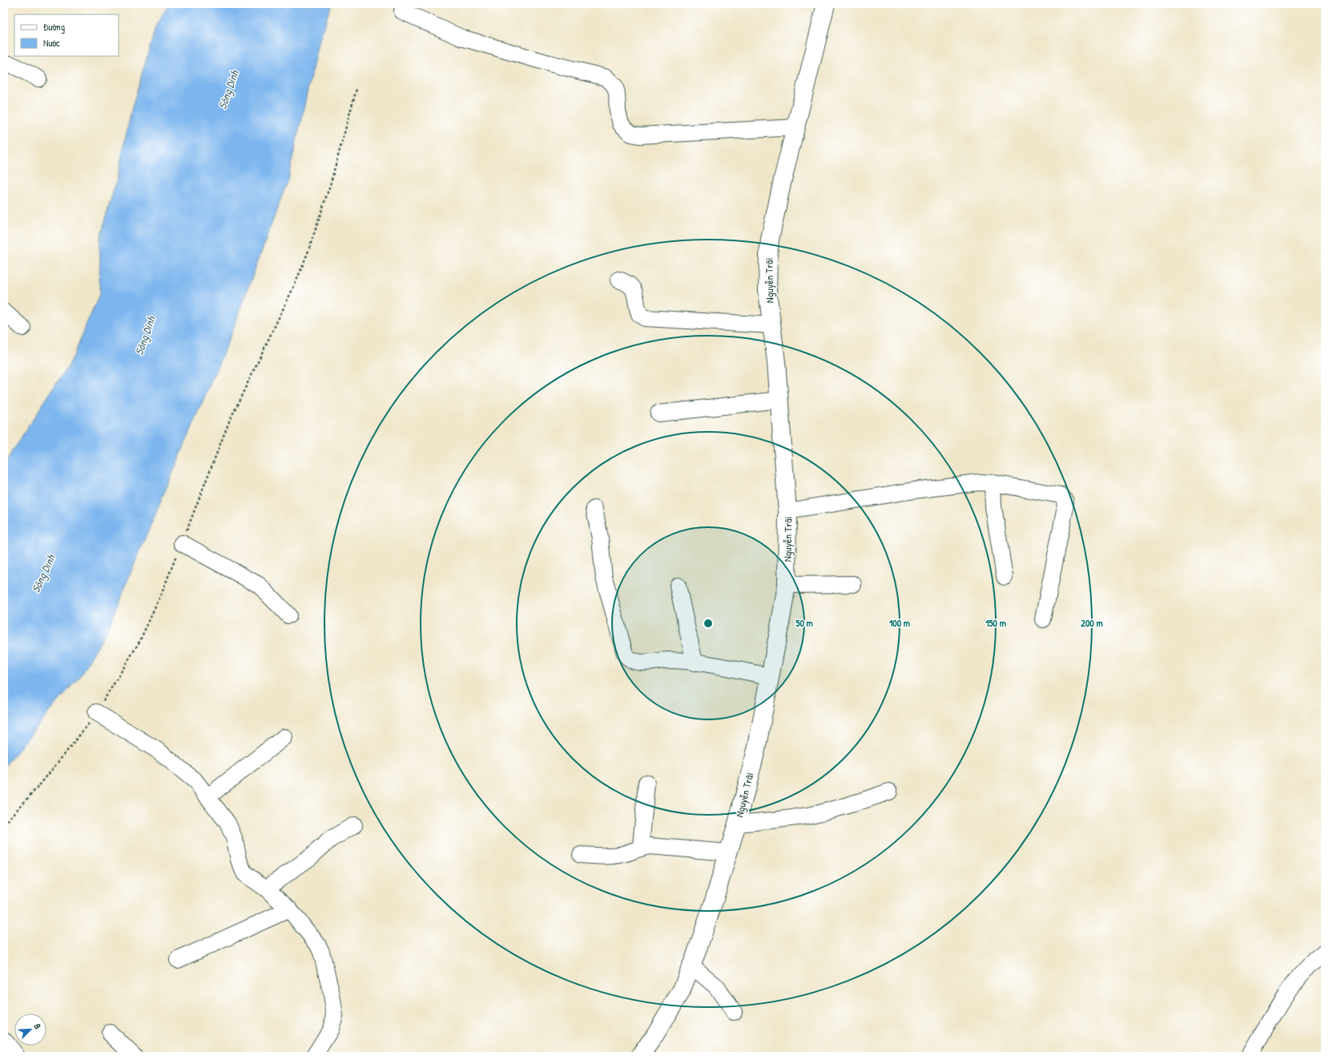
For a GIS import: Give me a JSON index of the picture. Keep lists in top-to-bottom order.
{
  "streets": {
    "main road": ["Nguyễn Trãi"]
  },
  "water": ["Sông Dinh"],
  "legend": ["Đường", "Nước"],
  "north": "top right",
  "rings": [
    "50 m",
    "100 m",
    "150 m",
    "200 m"
  ]
}
